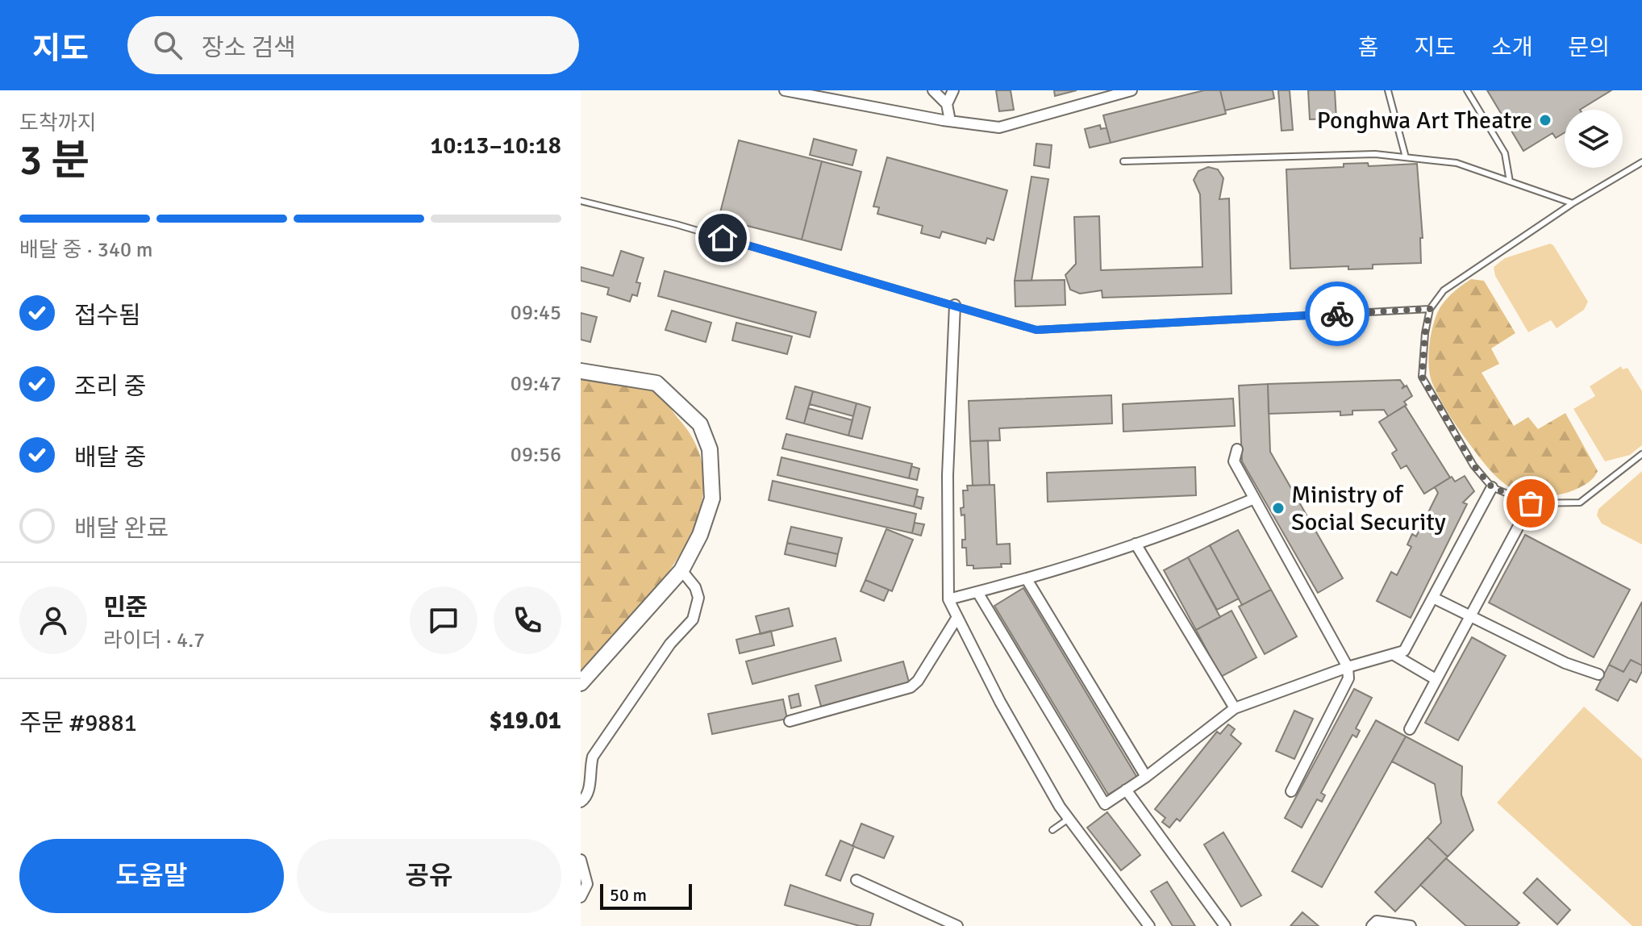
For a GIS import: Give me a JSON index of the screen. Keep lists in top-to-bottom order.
{
  "places": ["Ponghwa Art Theatre", "Ministry of Social Security"],
  "scale_bar": "50 m",
  "page": {
    "header": "지도",
    "search": "장소 검색",
    "nav": [
      "홈",
      "지도",
      "소개",
      "문의"
    ],
    "heading": ["3 분", "도착까지", "10:13–10:18"],
    "panel": [
      "민준",
      "라이더 · 4.7",
      "주문 #9881",
      "$19.01"
    ],
    "bar": "배달 중 · 340 m",
    "list": [
      ["접수됨", "09:45"],
      ["조리 중", "09:47"],
      ["배달 중", "09:56"],
      "배달 완료"
    ],
    "buttons": ["도움말", "공유"],
    "scale": "50 m"
  }
}
